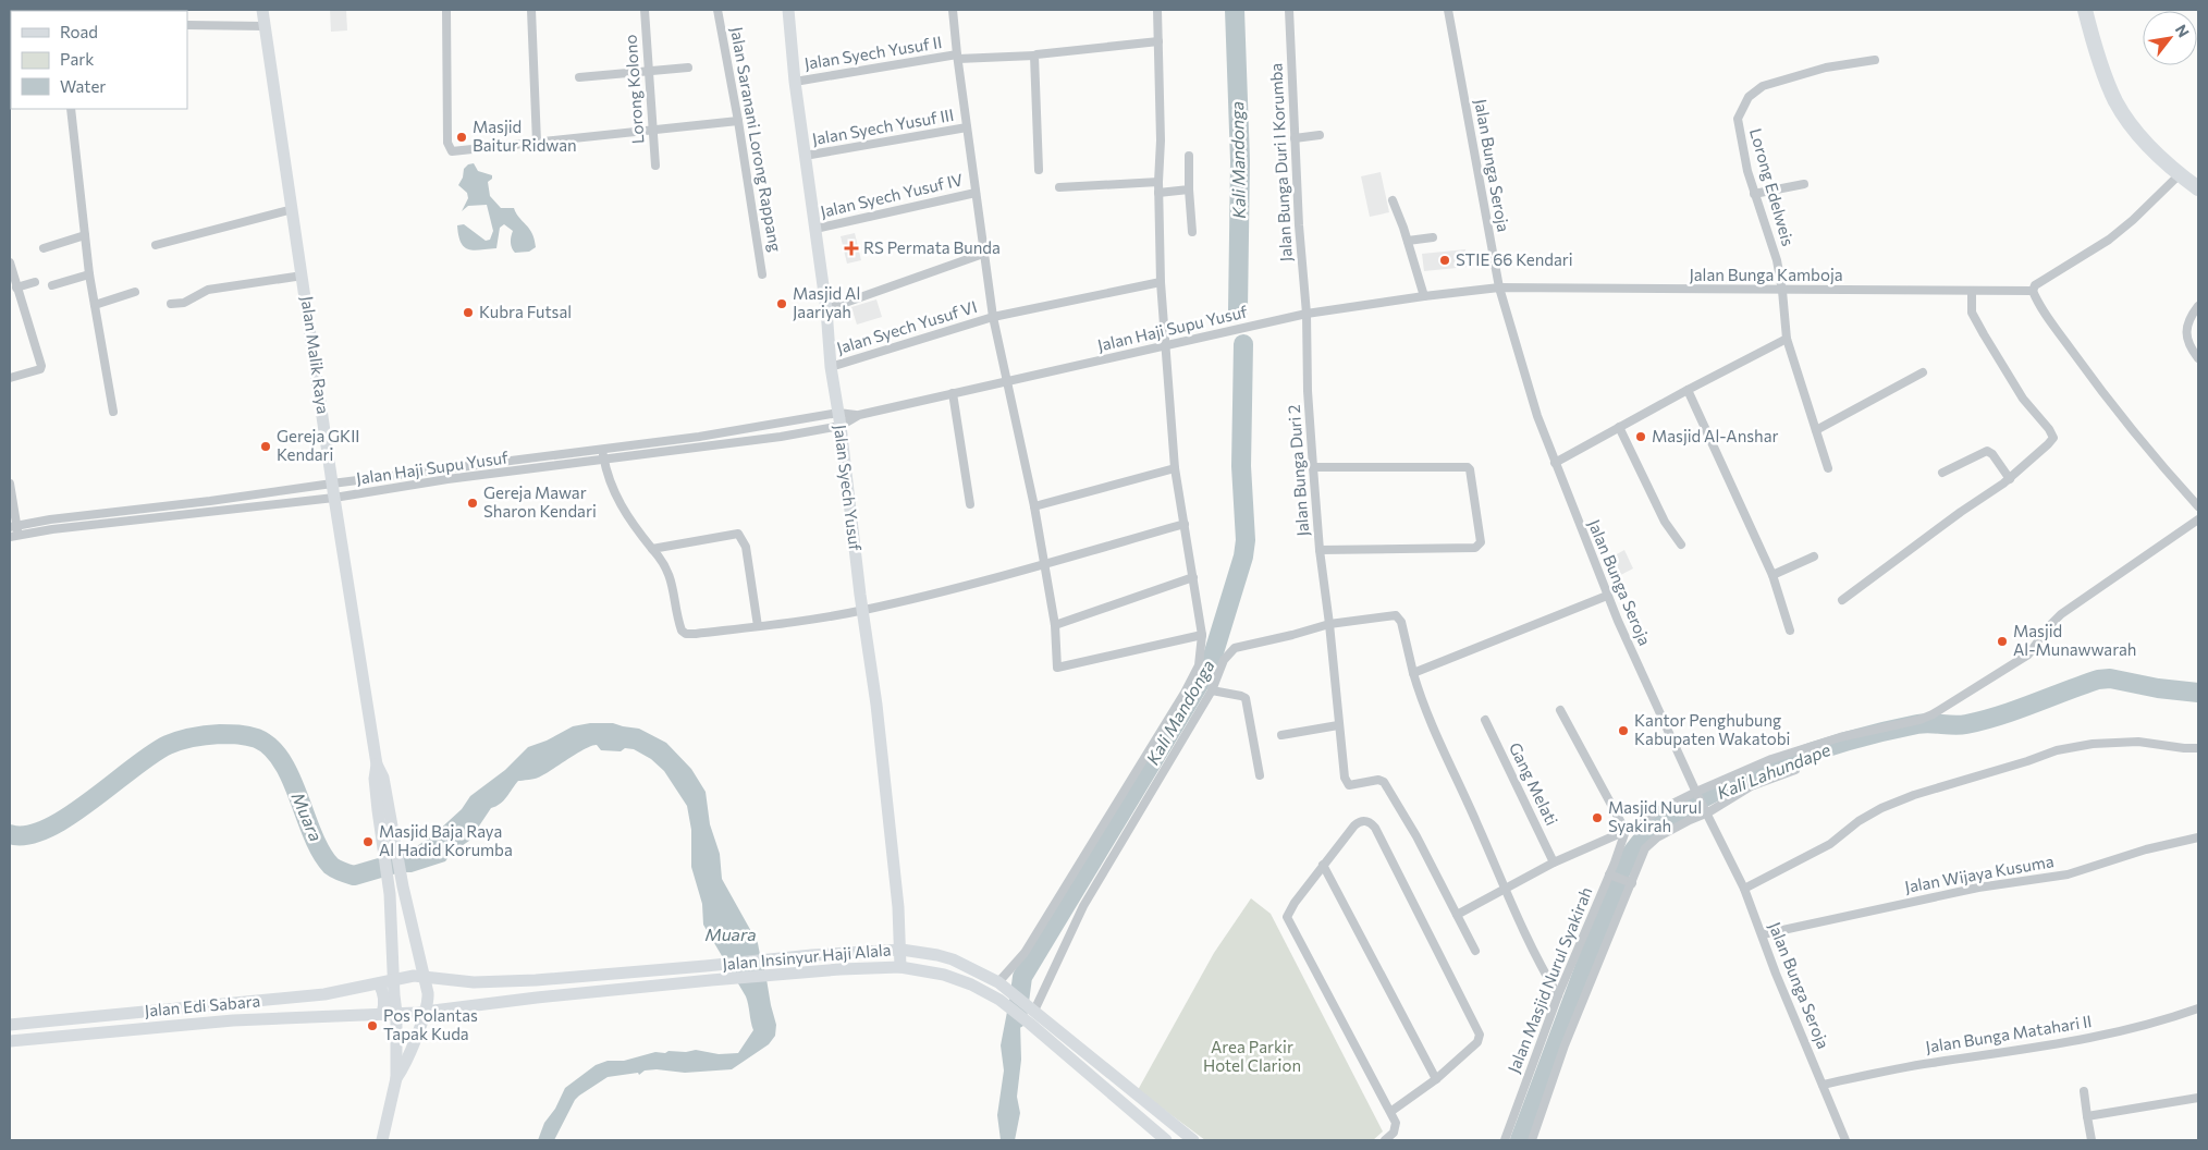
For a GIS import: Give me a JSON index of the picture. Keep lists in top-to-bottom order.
{
  "streets": {
    "main road": [
      "Jalan Malik Raya",
      "Jalan Syech Yusuf",
      "Jalan Insinyur Haji Alala",
      "Jalan Edi Sabara"
    ],
    "street": [
      "Jalan Syech Yusuf II",
      "Lorong Kolono",
      "Jalan Syech Yusuf III",
      "Jalan Saranani Lorong Rappang",
      "Jalan Bunga Duri I Korumba",
      "Jalan Bunga Seroja",
      "Lorong Edelweis",
      "Jalan Syech Yusuf IV",
      "Jalan Bunga Kamboja",
      "Jalan Syech Yusuf VI",
      "Jalan Haji Supu Yusuf",
      "Jalan Bunga Duri 2",
      "Gang Melati",
      "Jalan Wijaya Kusuma",
      "Jalan Masjid Nurul Syakirah",
      "Jalan Bunga Matahari II"
    ]
  },
  "crossings": [
    ["Jalan Syech Yusuf II", "Jalan Syech Yusuf"],
    ["Jalan Syech Yusuf III", "Jalan Syech Yusuf"],
    ["Jalan Bunga Duri I Korumba", "Jalan Haji Supu Yusuf"],
    ["Jalan Bunga Duri I Korumba", "Jalan Bunga Duri 2"],
    ["Jalan Bunga Seroja", "Jalan Bunga Kamboja"],
    ["Jalan Bunga Seroja", "Jalan Haji Supu Yusuf"],
    ["Jalan Bunga Seroja", "Jalan Wijaya Kusuma"],
    ["Jalan Bunga Seroja", "Jalan Bunga Matahari II"],
    ["Lorong Edelweis", "Jalan Bunga Kamboja"],
    ["Jalan Syech Yusuf IV", "Jalan Syech Yusuf"],
    ["Jalan Bunga Kamboja", "Jalan Haji Supu Yusuf"],
    ["Jalan Syech Yusuf VI", "Jalan Syech Yusuf"],
    ["Jalan Haji Supu Yusuf", "Jalan Malik Raya"],
    ["Jalan Haji Supu Yusuf", "Jalan Bunga Duri 2"],
    ["Jalan Haji Supu Yusuf", "Jalan Syech Yusuf"],
    ["Jalan Syech Yusuf", "Jalan Insinyur Haji Alala"],
    ["Jalan Insinyur Haji Alala", "Jalan Edi Sabara"]
  ],
  "water": ["Kali Mandonga", "Kali Lahundape", "Muara"],
  "parks": ["Area Parkir Hotel Clarion"],
  "places": {
    "other": [
      "Masjid Baitur Ridwan",
      "STIE 66 Kendari",
      "Masjid Al Jaariyah",
      "Kubra Futsal",
      "Masjid Al-Anshar",
      "Gereja GKII Kendari",
      "Gereja Mawar Sharon Kendari",
      "Masjid Al-Munawwarah",
      "Kantor Penghubung Kabupaten Wakatobi",
      "Masjid Nurul Syakirah",
      "Masjid Baja Raya Al Hadid Korumba",
      "Pos Polantas Tapak Kuda"
    ],
    "health": ["RS Permata Bunda"]
  },
  "legend": ["Road", "Park", "Water"],
  "north": "top right"
}
